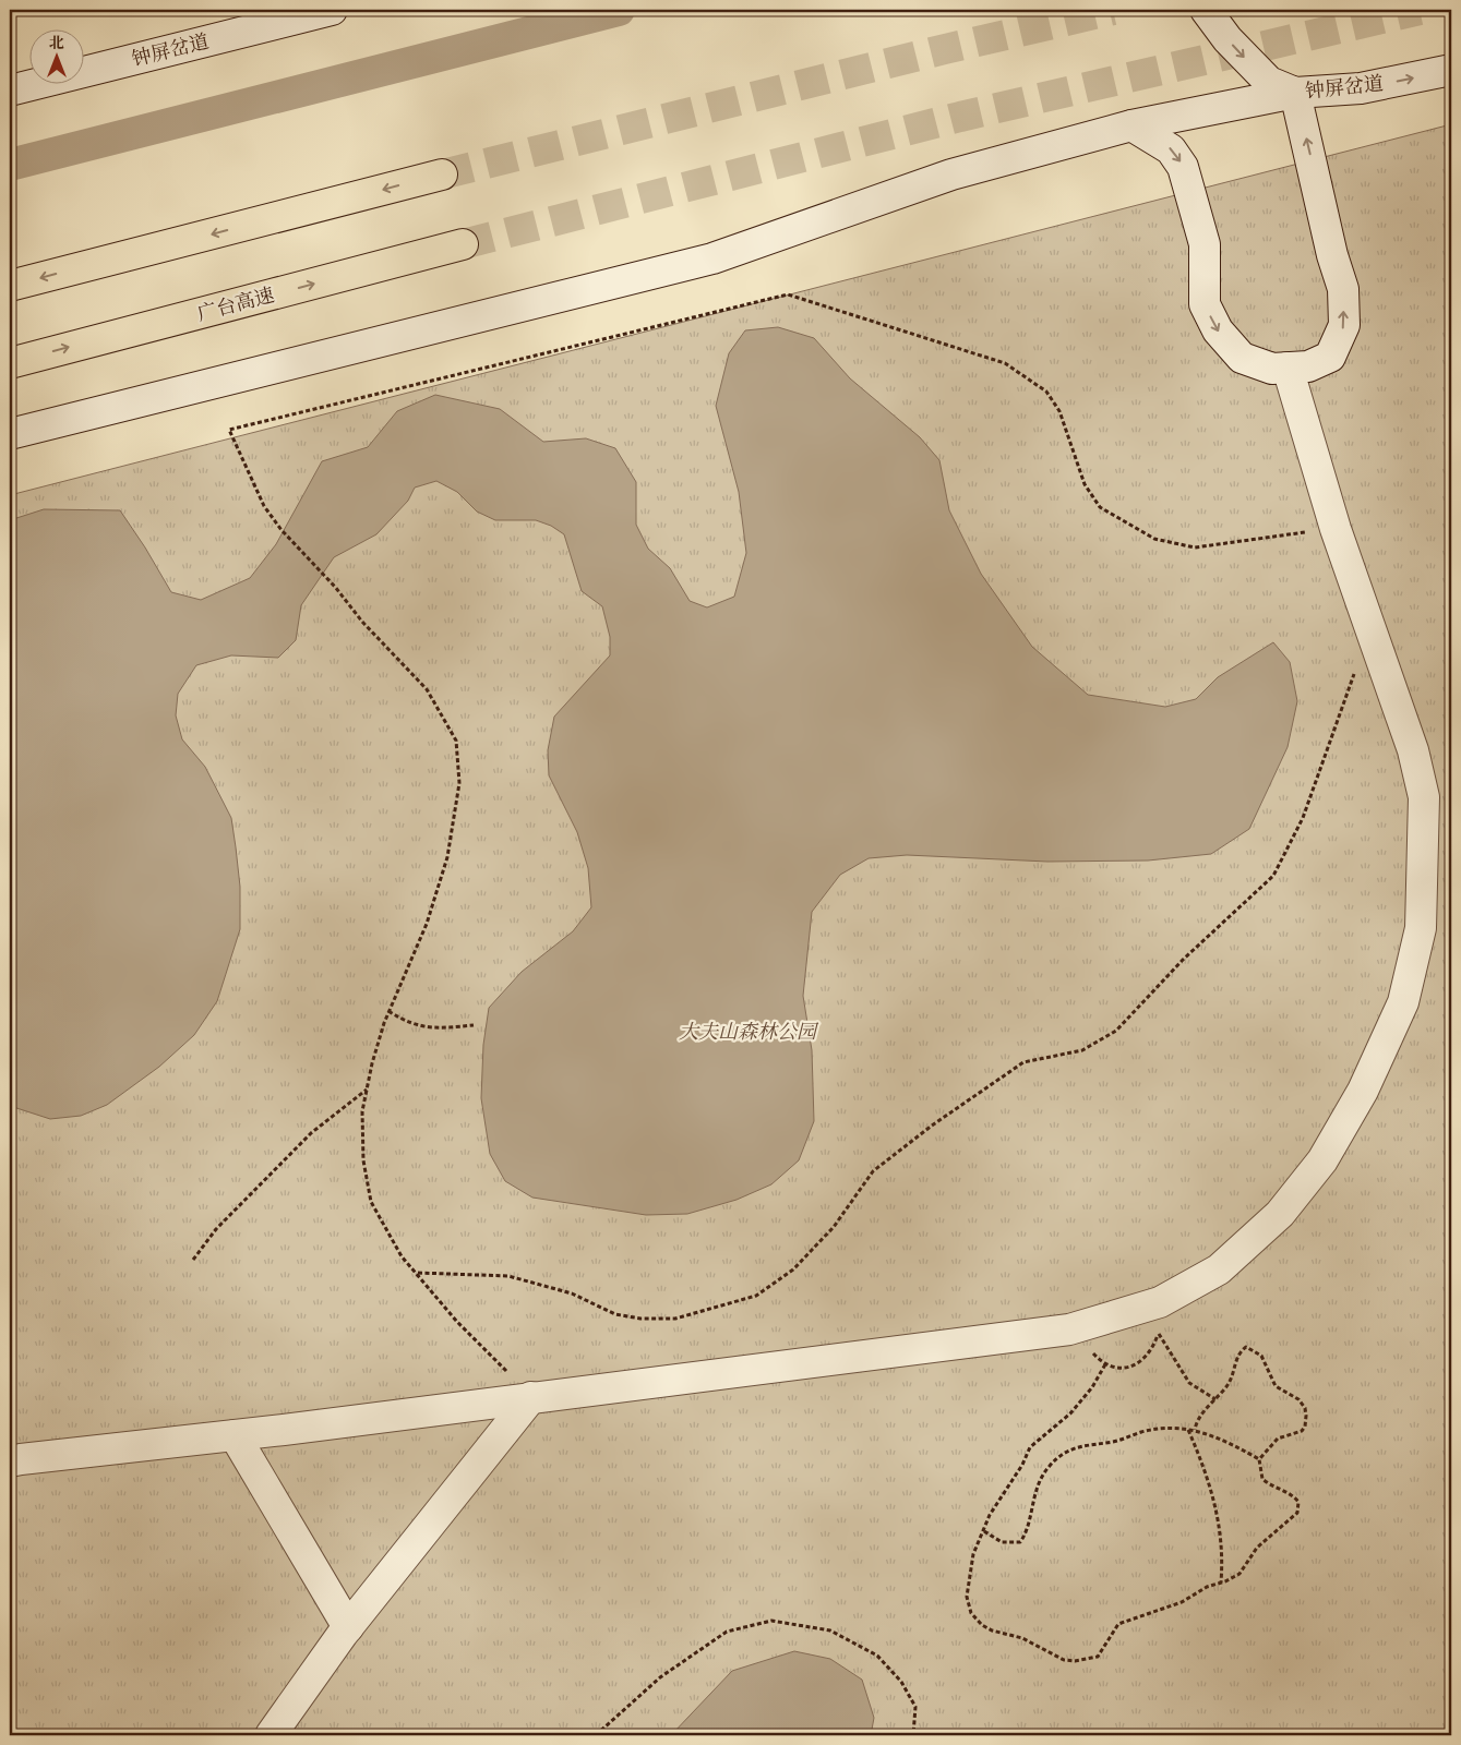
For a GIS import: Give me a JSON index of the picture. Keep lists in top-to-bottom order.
{
  "streets": {
    "highway": ["广台高速"],
    "street": ["钟屏岔道"]
  },
  "parks": ["大夫山森林公园"],
  "north": "top"
}
